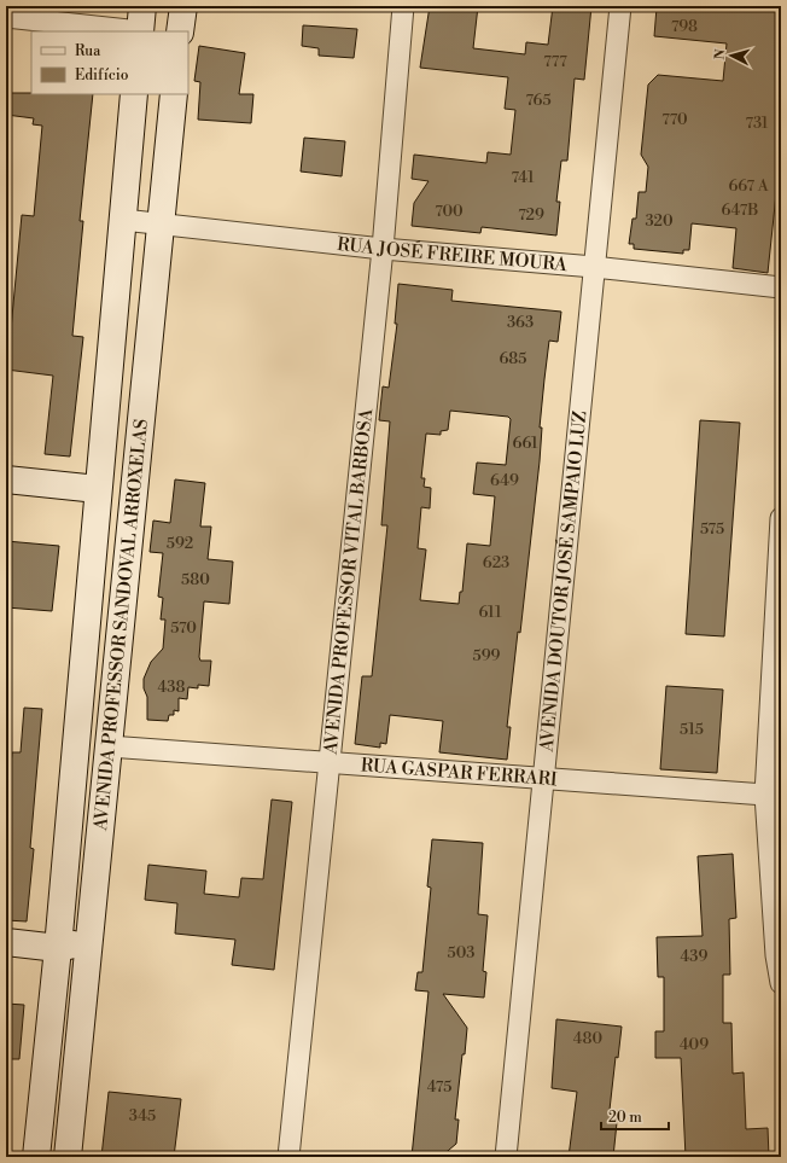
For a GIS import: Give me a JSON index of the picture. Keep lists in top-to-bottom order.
{
  "streets": {
    "street": [
      "RUA JOSÉ FREIRE MOURA",
      "AVENIDA DOUTOR JOSÉ SAMPAIO LUZ",
      "AVENIDA PROFESSOR VITAL BARBOSA",
      "AVENIDA PROFESSOR SANDOVAL ARROXELAS",
      "RUA GASPAR FERRARI"
    ]
  },
  "crossings": [
    ["RUA JOSÉ FREIRE MOURA", "AVENIDA DOUTOR JOSÉ SAMPAIO LUZ"],
    ["RUA JOSÉ FREIRE MOURA", "AVENIDA PROFESSOR VITAL BARBOSA"],
    ["RUA JOSÉ FREIRE MOURA", "AVENIDA PROFESSOR SANDOVAL ARROXELAS"],
    ["AVENIDA DOUTOR JOSÉ SAMPAIO LUZ", "RUA GASPAR FERRARI"],
    ["AVENIDA PROFESSOR VITAL BARBOSA", "RUA GASPAR FERRARI"],
    ["AVENIDA PROFESSOR SANDOVAL ARROXELAS", "RUA GASPAR FERRARI"]
  ],
  "house_numbers": [
    "798",
    "777",
    "765",
    "770",
    "731",
    "741",
    "667 A",
    "647B",
    "700",
    "729",
    "320",
    "363",
    "685",
    "661",
    "649",
    "575",
    "592",
    "623",
    "580",
    "611",
    "570",
    "599",
    "438",
    "515",
    "503",
    "439",
    "480",
    "409",
    "475",
    "345"
  ],
  "legend": ["Rua", "Edifício"],
  "scale_bar": "20 m",
  "north": "left"
}
